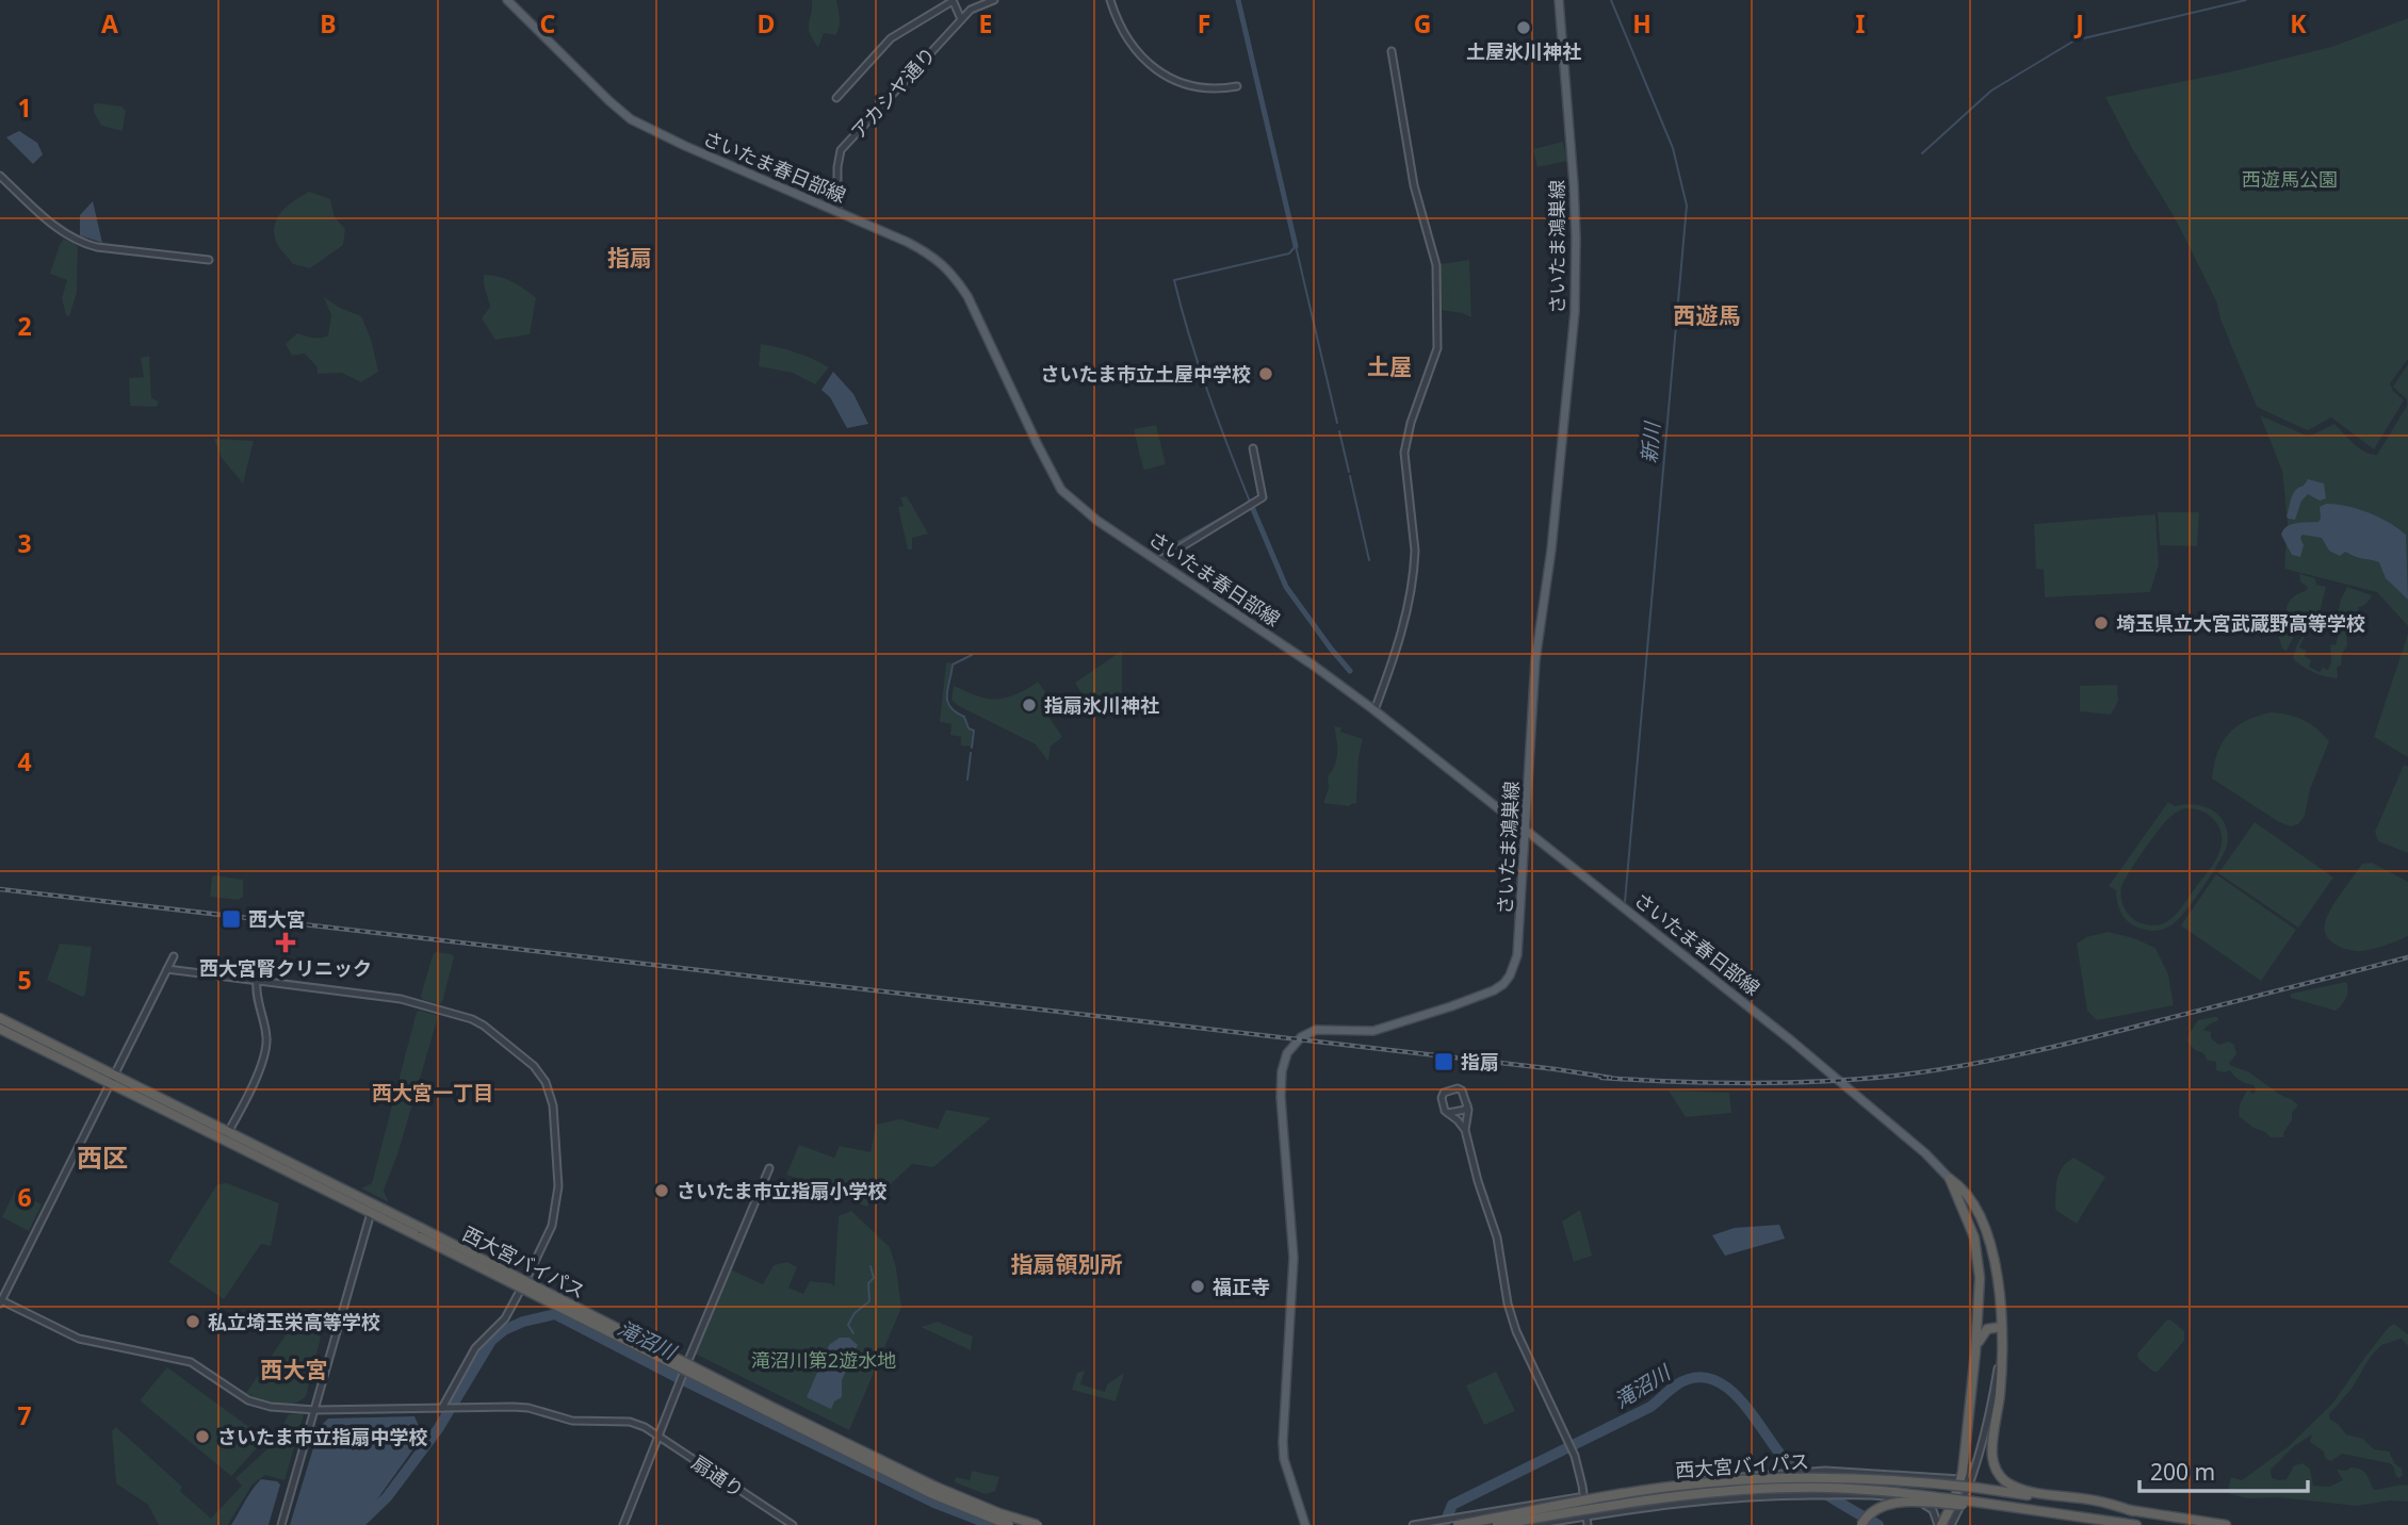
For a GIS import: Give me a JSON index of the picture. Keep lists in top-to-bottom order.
{
  "streets": {
    "highway": ["西大宮バイパス"],
    "main road": ["さいたま春日部線", "さいたま鴻巣線"],
    "street": ["アカシヤ通り", "扇通り"]
  },
  "crossings": [
    ["アカシヤ通り", "さいたま春日部線"],
    ["さいたま春日部線", "さいたま鴻巣線"]
  ],
  "districts": [
    "指扇",
    "西遊馬",
    "土屋",
    "西大宮一丁目",
    "西区",
    "指扇領別所",
    "西大宮"
  ],
  "water": ["新川", "滝沼川"],
  "parks": ["西遊馬公園", "滝沼川第2遊水地"],
  "places": {
    "other": [
      "土屋氷川神社",
      "さいたま市立土屋中学校",
      "埼玉県立大宮武蔵野高等学校",
      "指扇氷川神社",
      "さいたま市立指扇小学校",
      "福正寺",
      "私立埼玉栄高等学校",
      "さいたま市立指扇中学校"
    ],
    "transit": ["西大宮", "指扇"],
    "health": ["西大宮腎クリニック"]
  },
  "scale_bar": "200 m",
  "grid": {
    "columns": [
      "A",
      "B",
      "C",
      "D",
      "E",
      "F",
      "G",
      "H",
      "I",
      "J",
      "K"
    ],
    "rows": [
      "1",
      "2",
      "3",
      "4",
      "5",
      "6",
      "7"
    ]
  }
}
